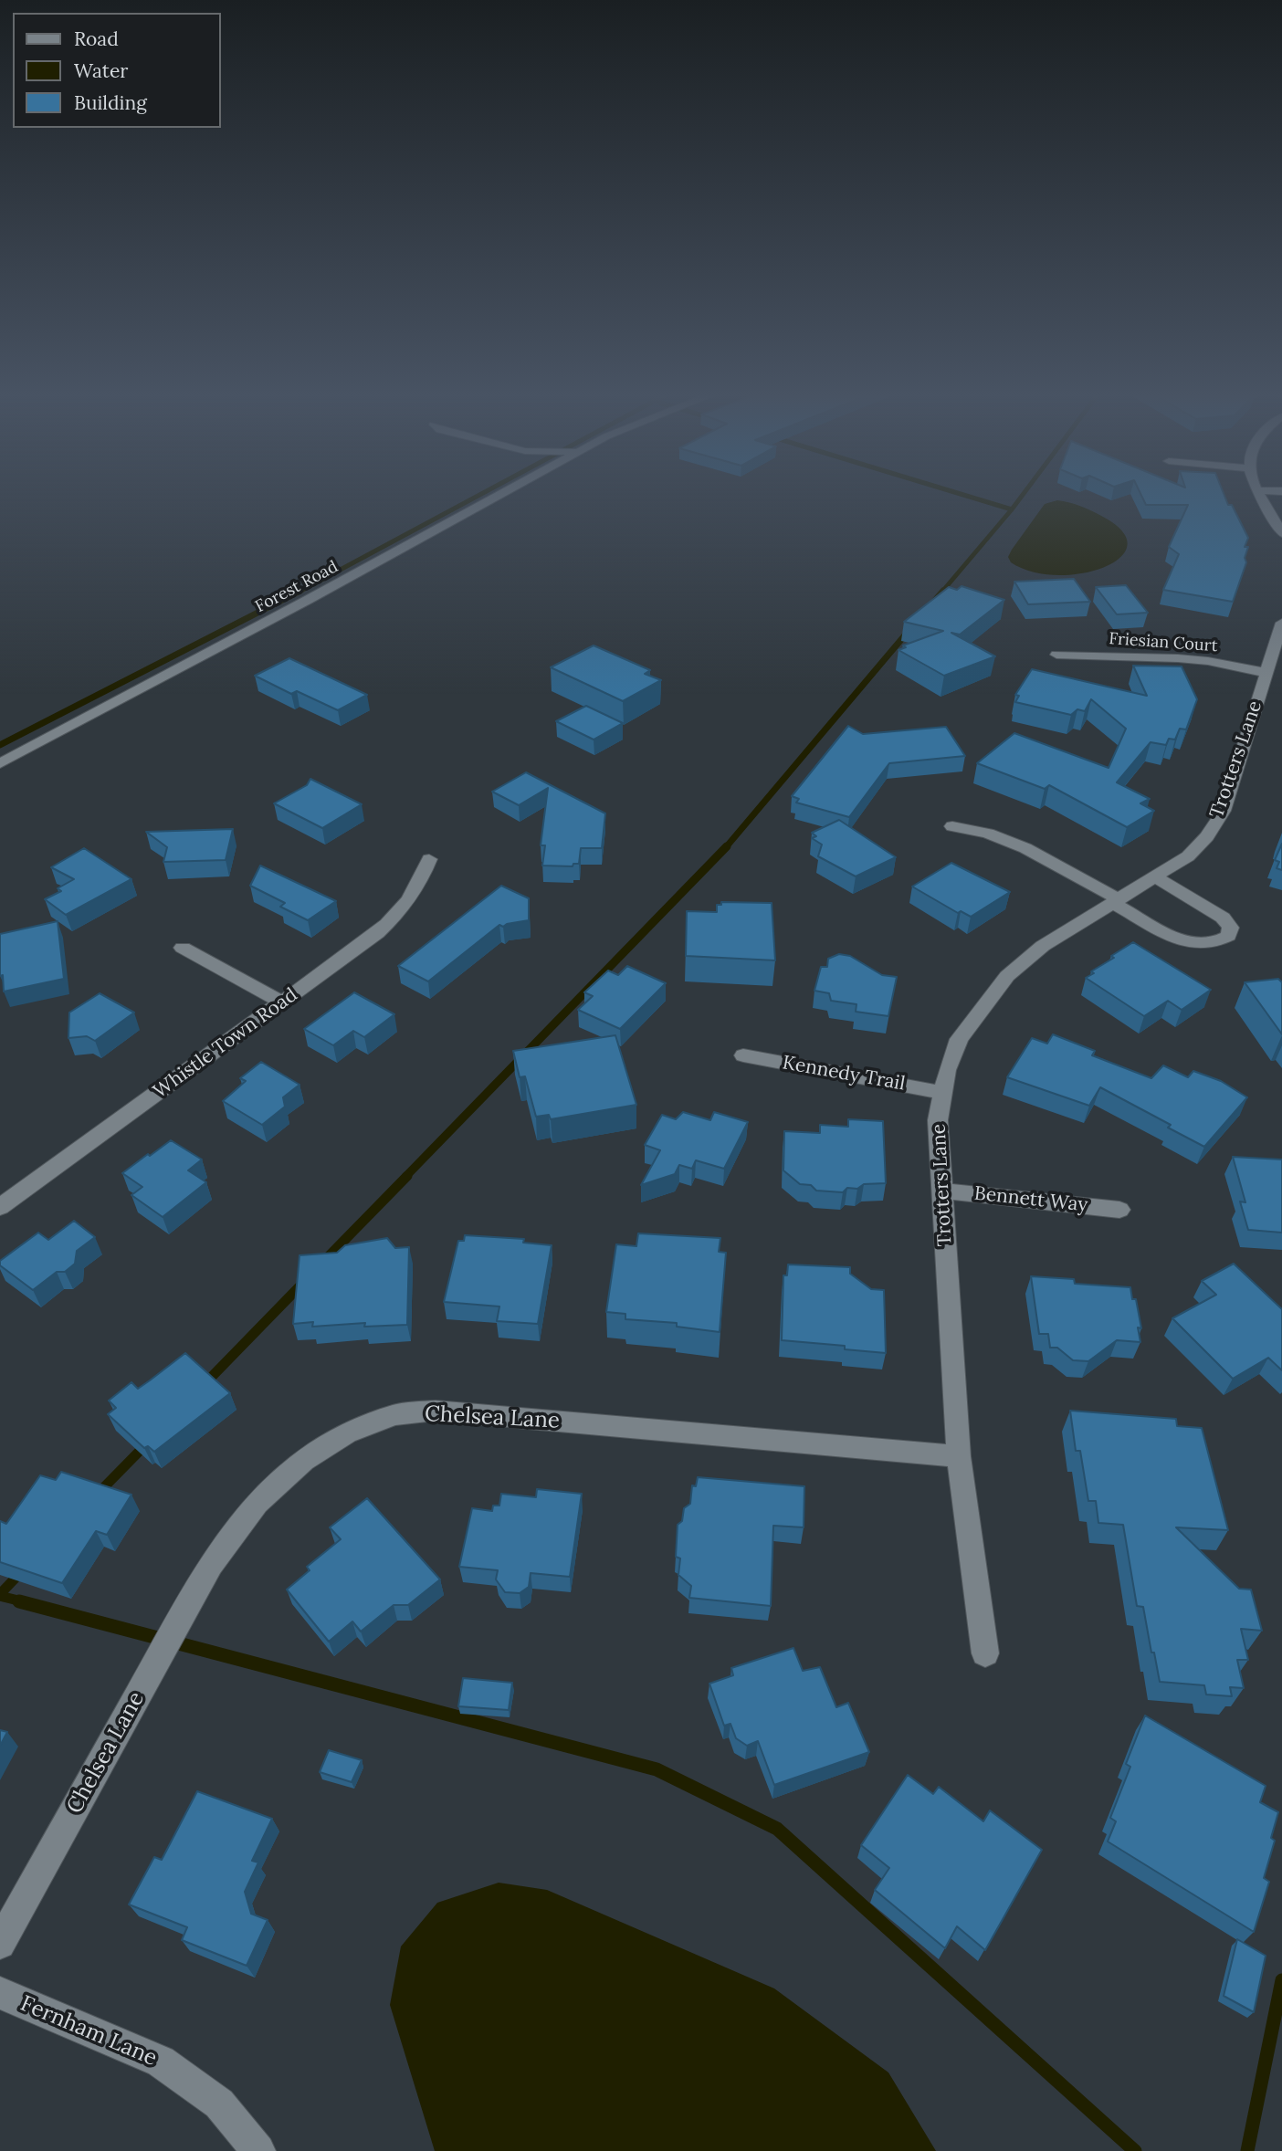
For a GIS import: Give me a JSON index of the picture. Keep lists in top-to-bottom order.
{
  "streets": {
    "street": [
      "Forest Road",
      "Friesian Court",
      "Trotters Lane",
      "Whistle Town Road",
      "Kennedy Trail",
      "Bennett Way",
      "Chelsea Lane",
      "Fernham Lane"
    ]
  },
  "crossings": [
    ["Friesian Court", "Trotters Lane"],
    ["Trotters Lane", "Kennedy Trail"],
    ["Trotters Lane", "Bennett Way"],
    ["Trotters Lane", "Chelsea Lane"]
  ],
  "legend": ["Road", "Water", "Building"]
}
